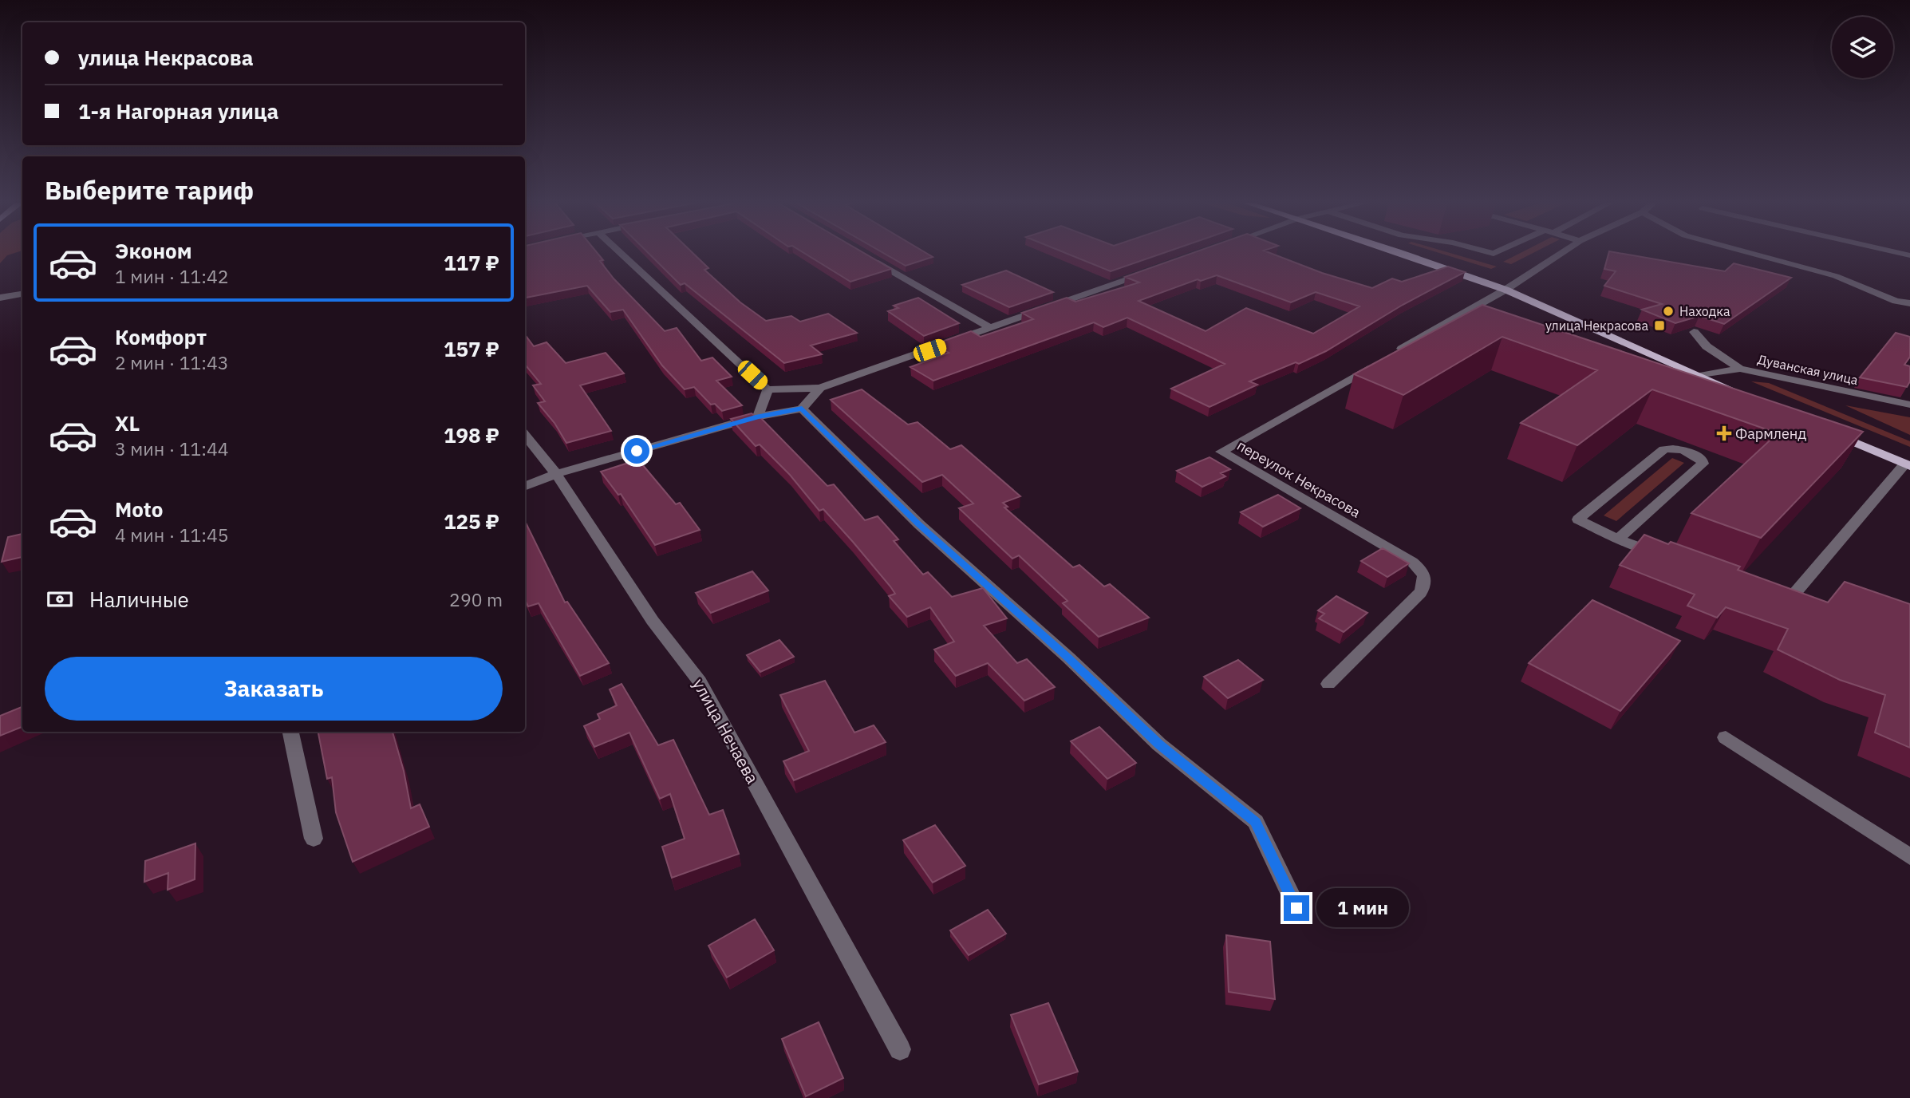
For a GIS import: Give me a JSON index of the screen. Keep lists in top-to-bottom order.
{
  "streets": {
    "street": ["Дуванская улица", "переулок Некрасова", "улица Нечаева"]
  },
  "places": {
    "other": ["Находка"],
    "transit": ["улица Некрасова"],
    "health": ["Фармленд"]
  },
  "page": {
    "banner": ["улица Некрасова", "1-я Нагорная улица"],
    "heading": "Выберите тариф",
    "list": [
      {
        "name": "Эконом",
        "note": "1 мин · 11:42",
        "value": "117 ₽"
      },
      {
        "name": "Комфорт",
        "note": "2 мин · 11:43",
        "value": "157 ₽"
      },
      {
        "name": "XL",
        "note": "3 мин · 11:44",
        "value": "198 ₽"
      },
      {
        "name": "Moto",
        "note": "4 мин · 11:45",
        "value": "125 ₽"
      }
    ],
    "pay": ["Наличные", "290 m"],
    "buttons": "Заказать",
    "bubble": "1 мин"
  }
}
